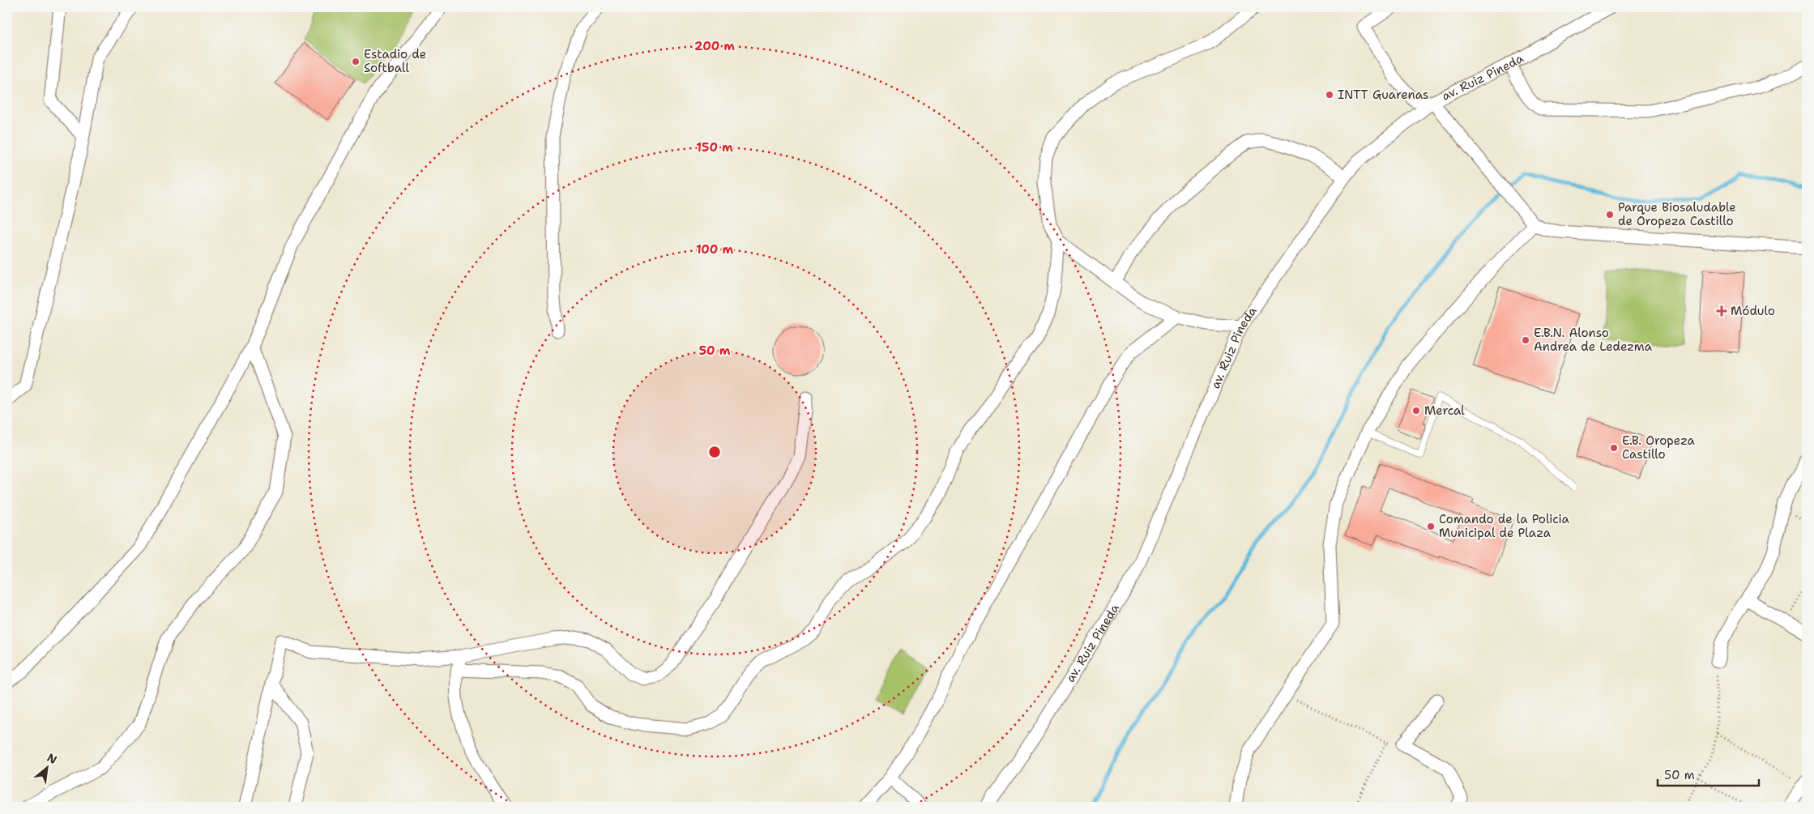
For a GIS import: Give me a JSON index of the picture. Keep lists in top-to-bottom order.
{
  "streets": {
    "street": ["av. Ruiz Pineda"]
  },
  "places": {
    "other": [
      "Estadio de Softball",
      "INTT Guarenas",
      "Parque Biosaludable de Oropeza Castillo",
      "E.B.N. Alonso Andrea de Ledezma",
      "Mercal",
      "E.B. Oropeza Castillo",
      "Comando de la Policia Municipal de Plaza"
    ],
    "health": ["Módulo"]
  },
  "scale_bar": "50 m",
  "north": "top right",
  "rings": [
    "200 m",
    "150 m",
    "100 m",
    "50 m"
  ]
}
